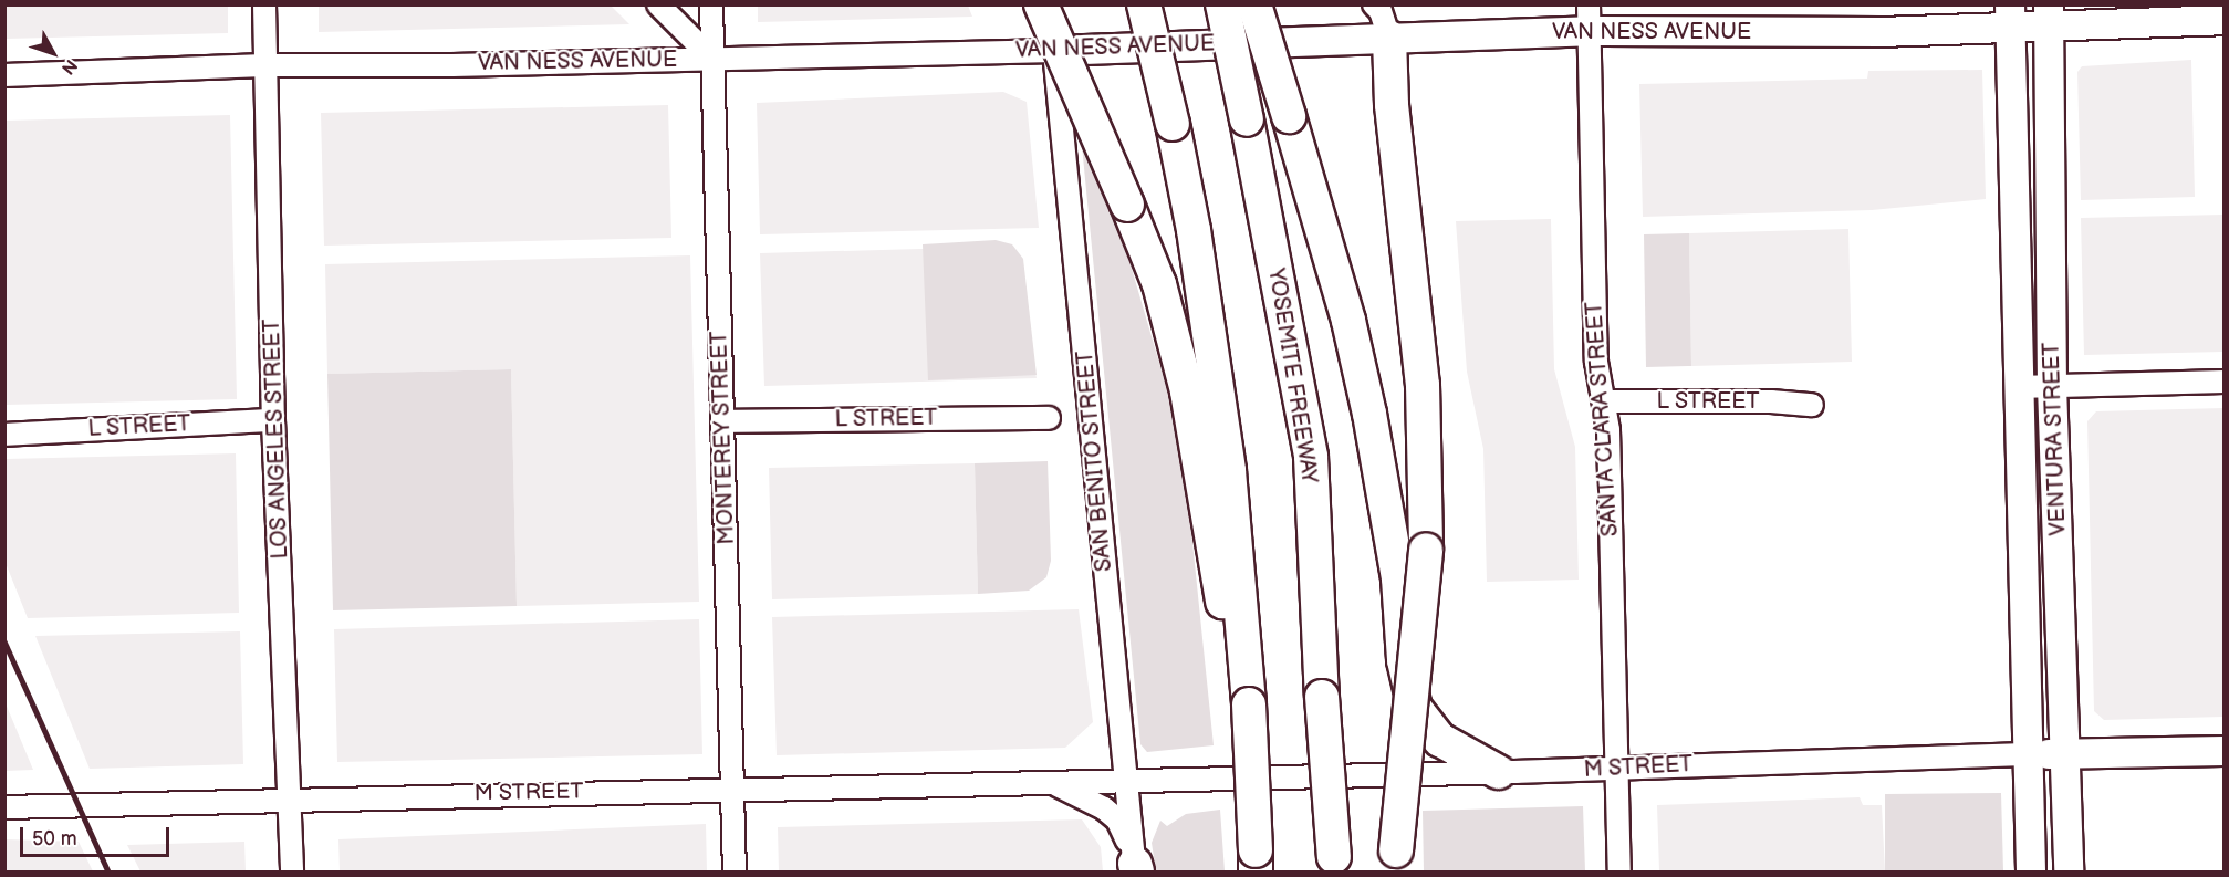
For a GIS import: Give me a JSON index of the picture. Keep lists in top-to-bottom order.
{
  "streets": {
    "highway": ["YOSEMITE FREEWAY"],
    "main road": ["VAN NESS AVENUE", "VENTURA STREET", "M STREET"],
    "street": [
      "L STREET",
      "SANTA CLARA STREET",
      "MONTEREY STREET",
      "LOS ANGELES STREET",
      "SAN BENITO STREET"
    ]
  },
  "crossings": [
    ["VAN NESS AVENUE", "SANTA CLARA STREET"],
    ["VAN NESS AVENUE", "MONTEREY STREET"],
    ["VAN NESS AVENUE", "LOS ANGELES STREET"],
    ["VAN NESS AVENUE", "VENTURA STREET"],
    ["VAN NESS AVENUE", "SAN BENITO STREET"],
    ["L STREET", "SANTA CLARA STREET"],
    ["L STREET", "MONTEREY STREET"],
    ["L STREET", "LOS ANGELES STREET"],
    ["SANTA CLARA STREET", "M STREET"],
    ["MONTEREY STREET", "M STREET"],
    ["LOS ANGELES STREET", "M STREET"],
    ["VENTURA STREET", "M STREET"],
    ["SAN BENITO STREET", "M STREET"]
  ],
  "scale_bar": "50 m",
  "north": "bottom right"
}
